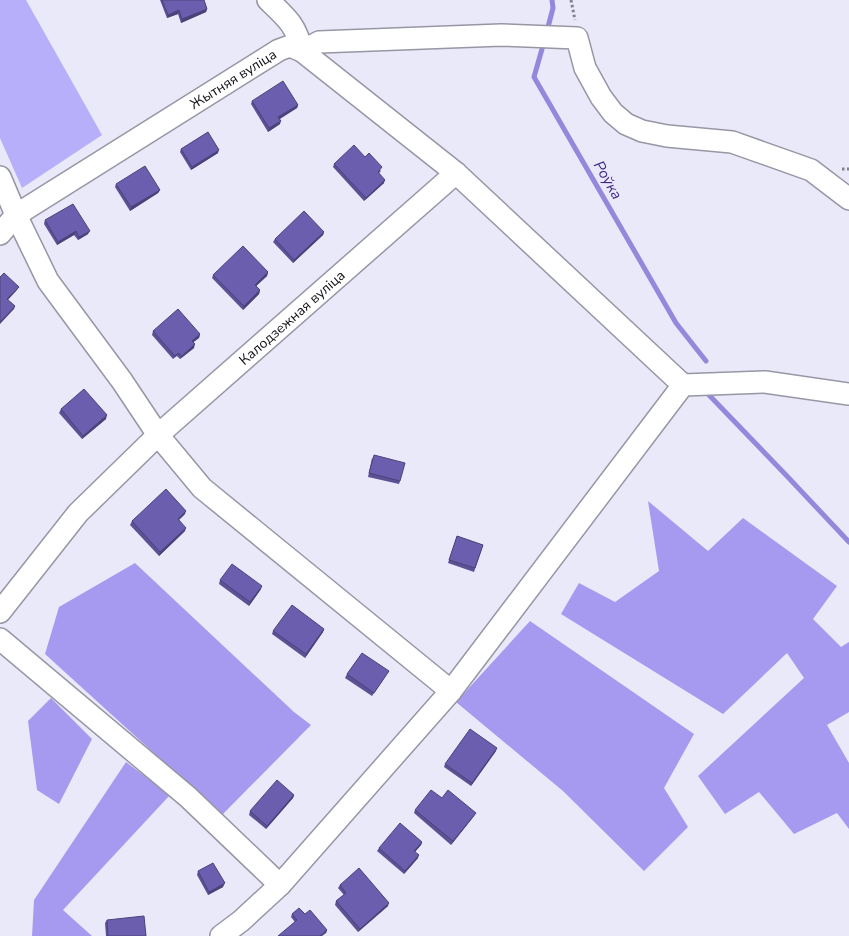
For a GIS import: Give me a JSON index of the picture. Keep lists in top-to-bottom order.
{
  "streets": {
    "street": ["Жытняя вуліца", "Калодзежная вуліца"]
  },
  "water": ["Роўка"]
}
